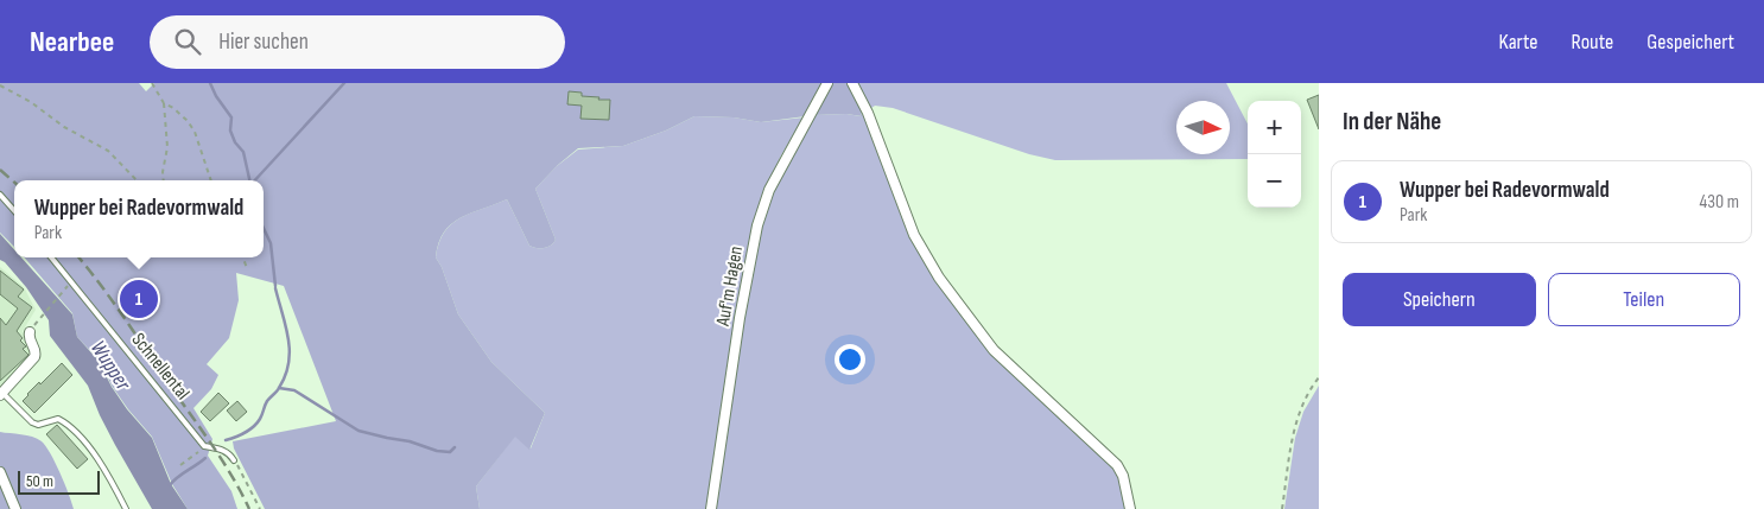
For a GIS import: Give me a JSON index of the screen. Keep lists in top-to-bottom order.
{
  "streets": {
    "street": ["Auf'm Hagen"],
    "lane": ["Schnellental"]
  },
  "water": ["Wupper"],
  "scale_bar": "50 m",
  "north": "right",
  "page": {
    "header": "Nearbee",
    "search": "Hier suchen",
    "nav": ["Karte", "Route", "Gespeichert"],
    "heading": "In der Nähe",
    "map_buttons": ["+", "−"],
    "list": [
      {
        "mark": "1",
        "name": "Wupper bei Radevormwald",
        "note": "Park",
        "value": "430 m"
      }
    ],
    "popup": ["Wupper bei Radevormwald", "Park"],
    "buttons": ["Speichern", "Teilen"],
    "pins": "1",
    "scale": "50 m"
  }
}
